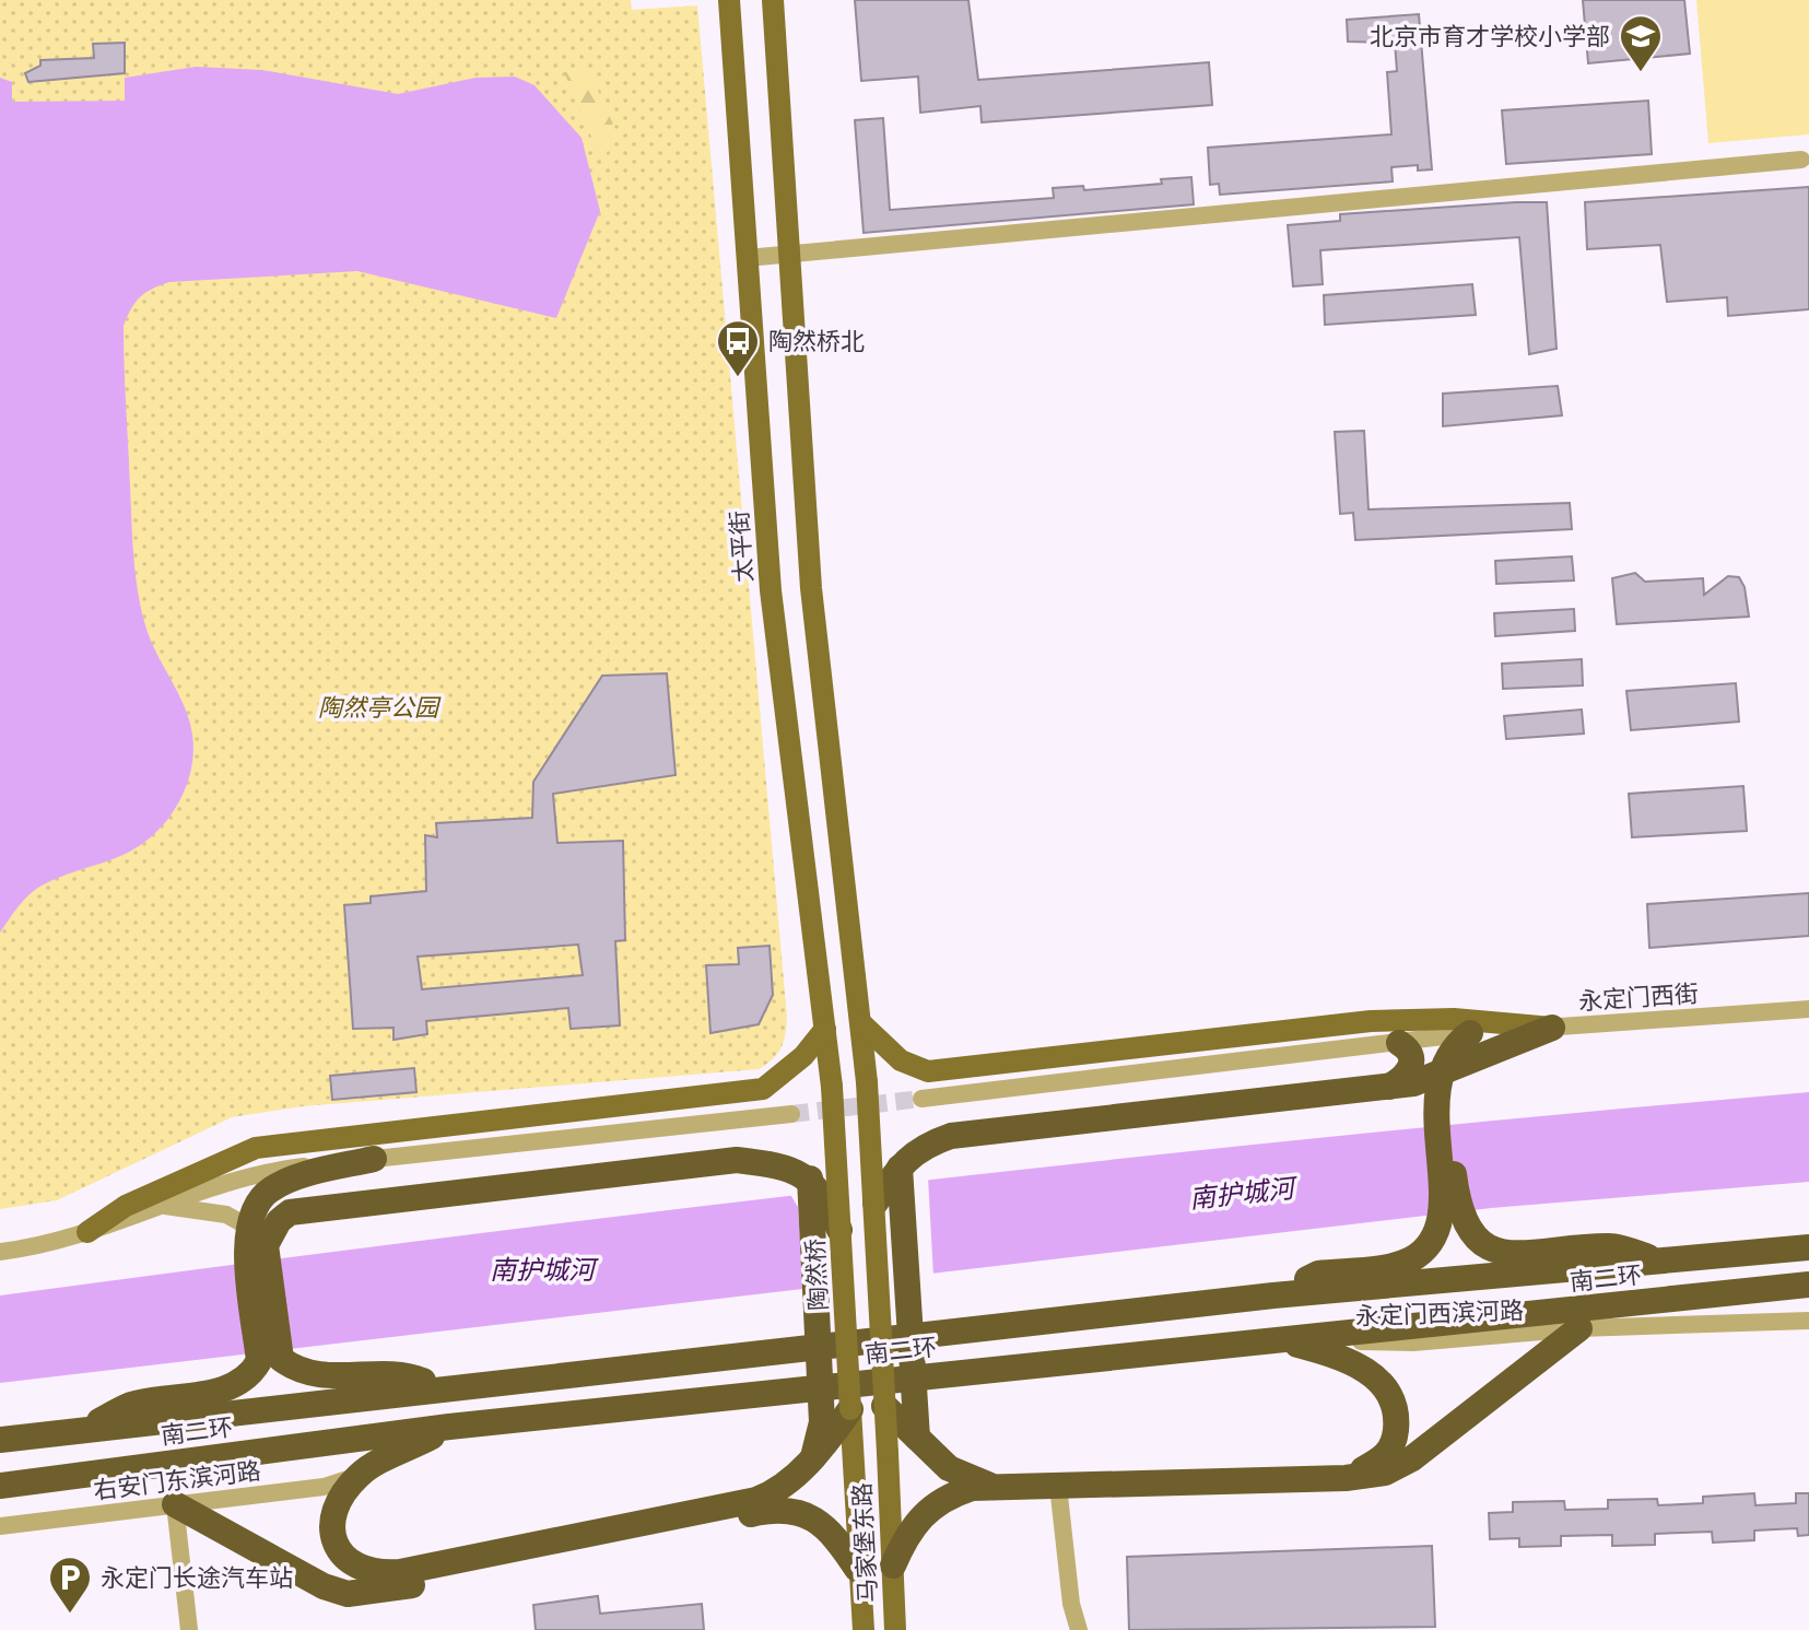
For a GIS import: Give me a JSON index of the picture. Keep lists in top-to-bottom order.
{
  "streets": {
    "highway": ["南二环"],
    "main road": ["太平街", "陶然桥", "马家堡东路"],
    "street": ["永定门西街", "永定门西滨河路", "右安门东滨河路"]
  },
  "crossings": [
    ["太平街", "陶然桥"],
    ["陶然桥", "马家堡东路"],
    ["南二环", "永定门西滨河路"]
  ],
  "water": ["南护城河"],
  "parks": ["陶然亭公园"],
  "places": {
    "school or university": ["北京市育才学校小学部"],
    "bus stop": ["陶然桥北"],
    "parking": ["永定门长途汽车站"]
  }
}
